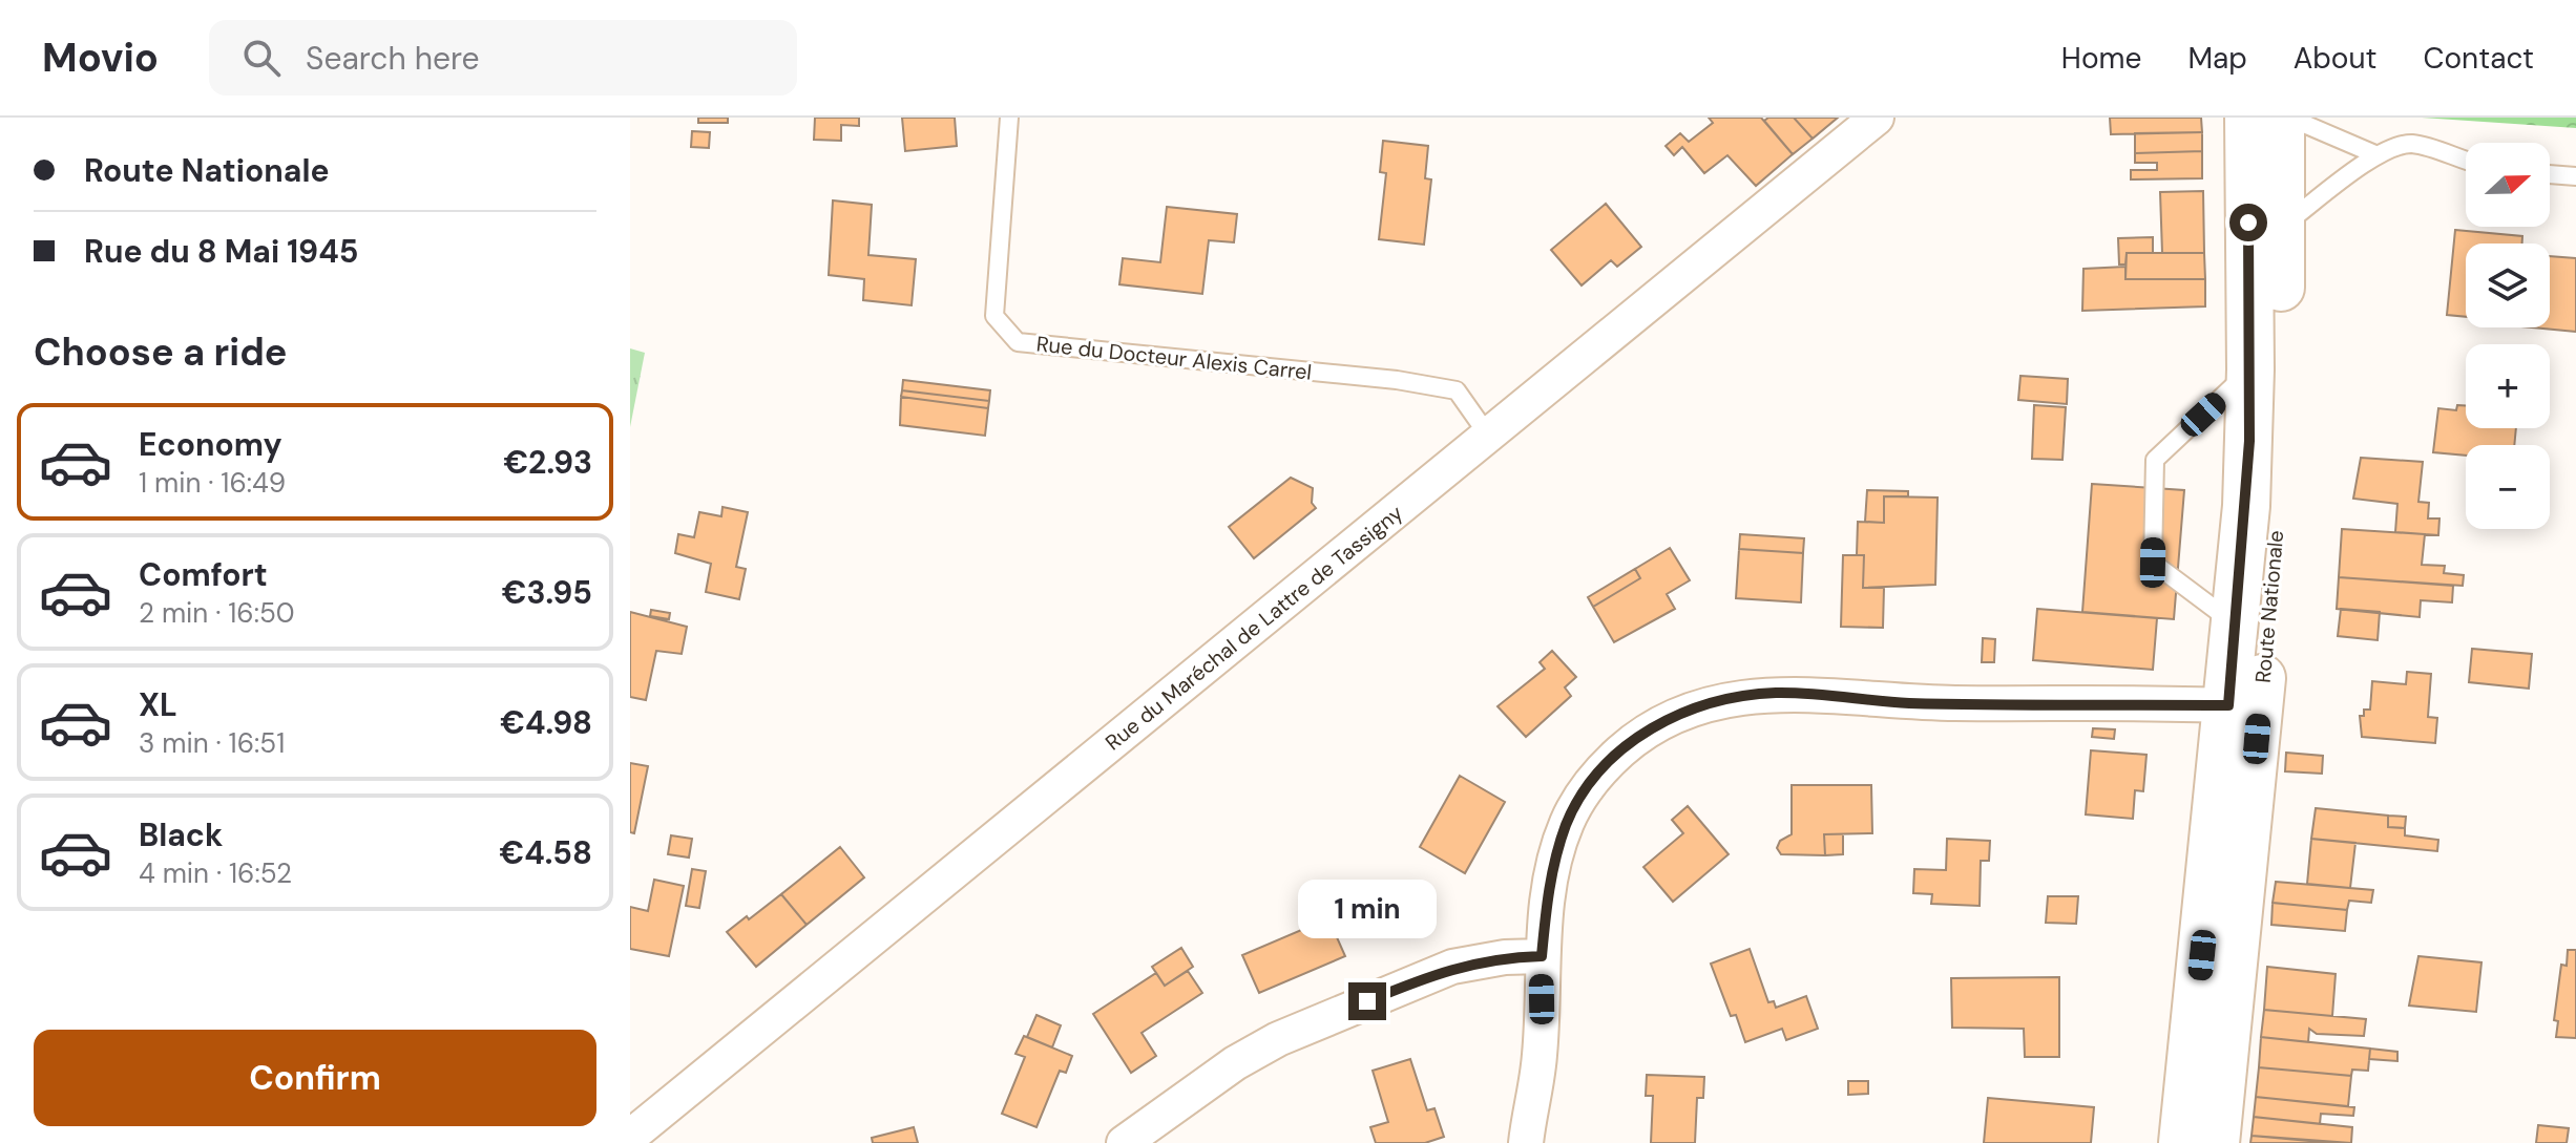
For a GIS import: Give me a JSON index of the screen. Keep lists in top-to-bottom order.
{
  "streets": {
    "main road": ["Route Nationale"],
    "street": ["Rue du Maréchal de Lattre de Tassigny"],
    "lane": ["Rue du Docteur Alexis Carrel"]
  },
  "crossings": [
    ["Rue du Docteur Alexis Carrel", "Rue du Maréchal de Lattre de Tassigny"]
  ],
  "north": "right",
  "page": {
    "header": "Movio",
    "search": "Search here",
    "nav": [
      "Home",
      "Map",
      "About",
      "Contact"
    ],
    "banner": ["Route Nationale", "Rue du 8 Mai 1945"],
    "map_buttons": ["+", "−"],
    "heading": "Choose a ride",
    "list": [
      {
        "name": "Economy",
        "note": "1 min · 16:49",
        "value": "€2.93"
      },
      {
        "name": "Comfort",
        "note": "2 min · 16:50",
        "value": "€3.95"
      },
      {
        "name": "XL",
        "note": "3 min · 16:51",
        "value": "€4.98"
      },
      {
        "name": "Black",
        "note": "4 min · 16:52",
        "value": "€4.58"
      }
    ],
    "bubble": "1 min",
    "buttons": "Confirm"
  }
}
